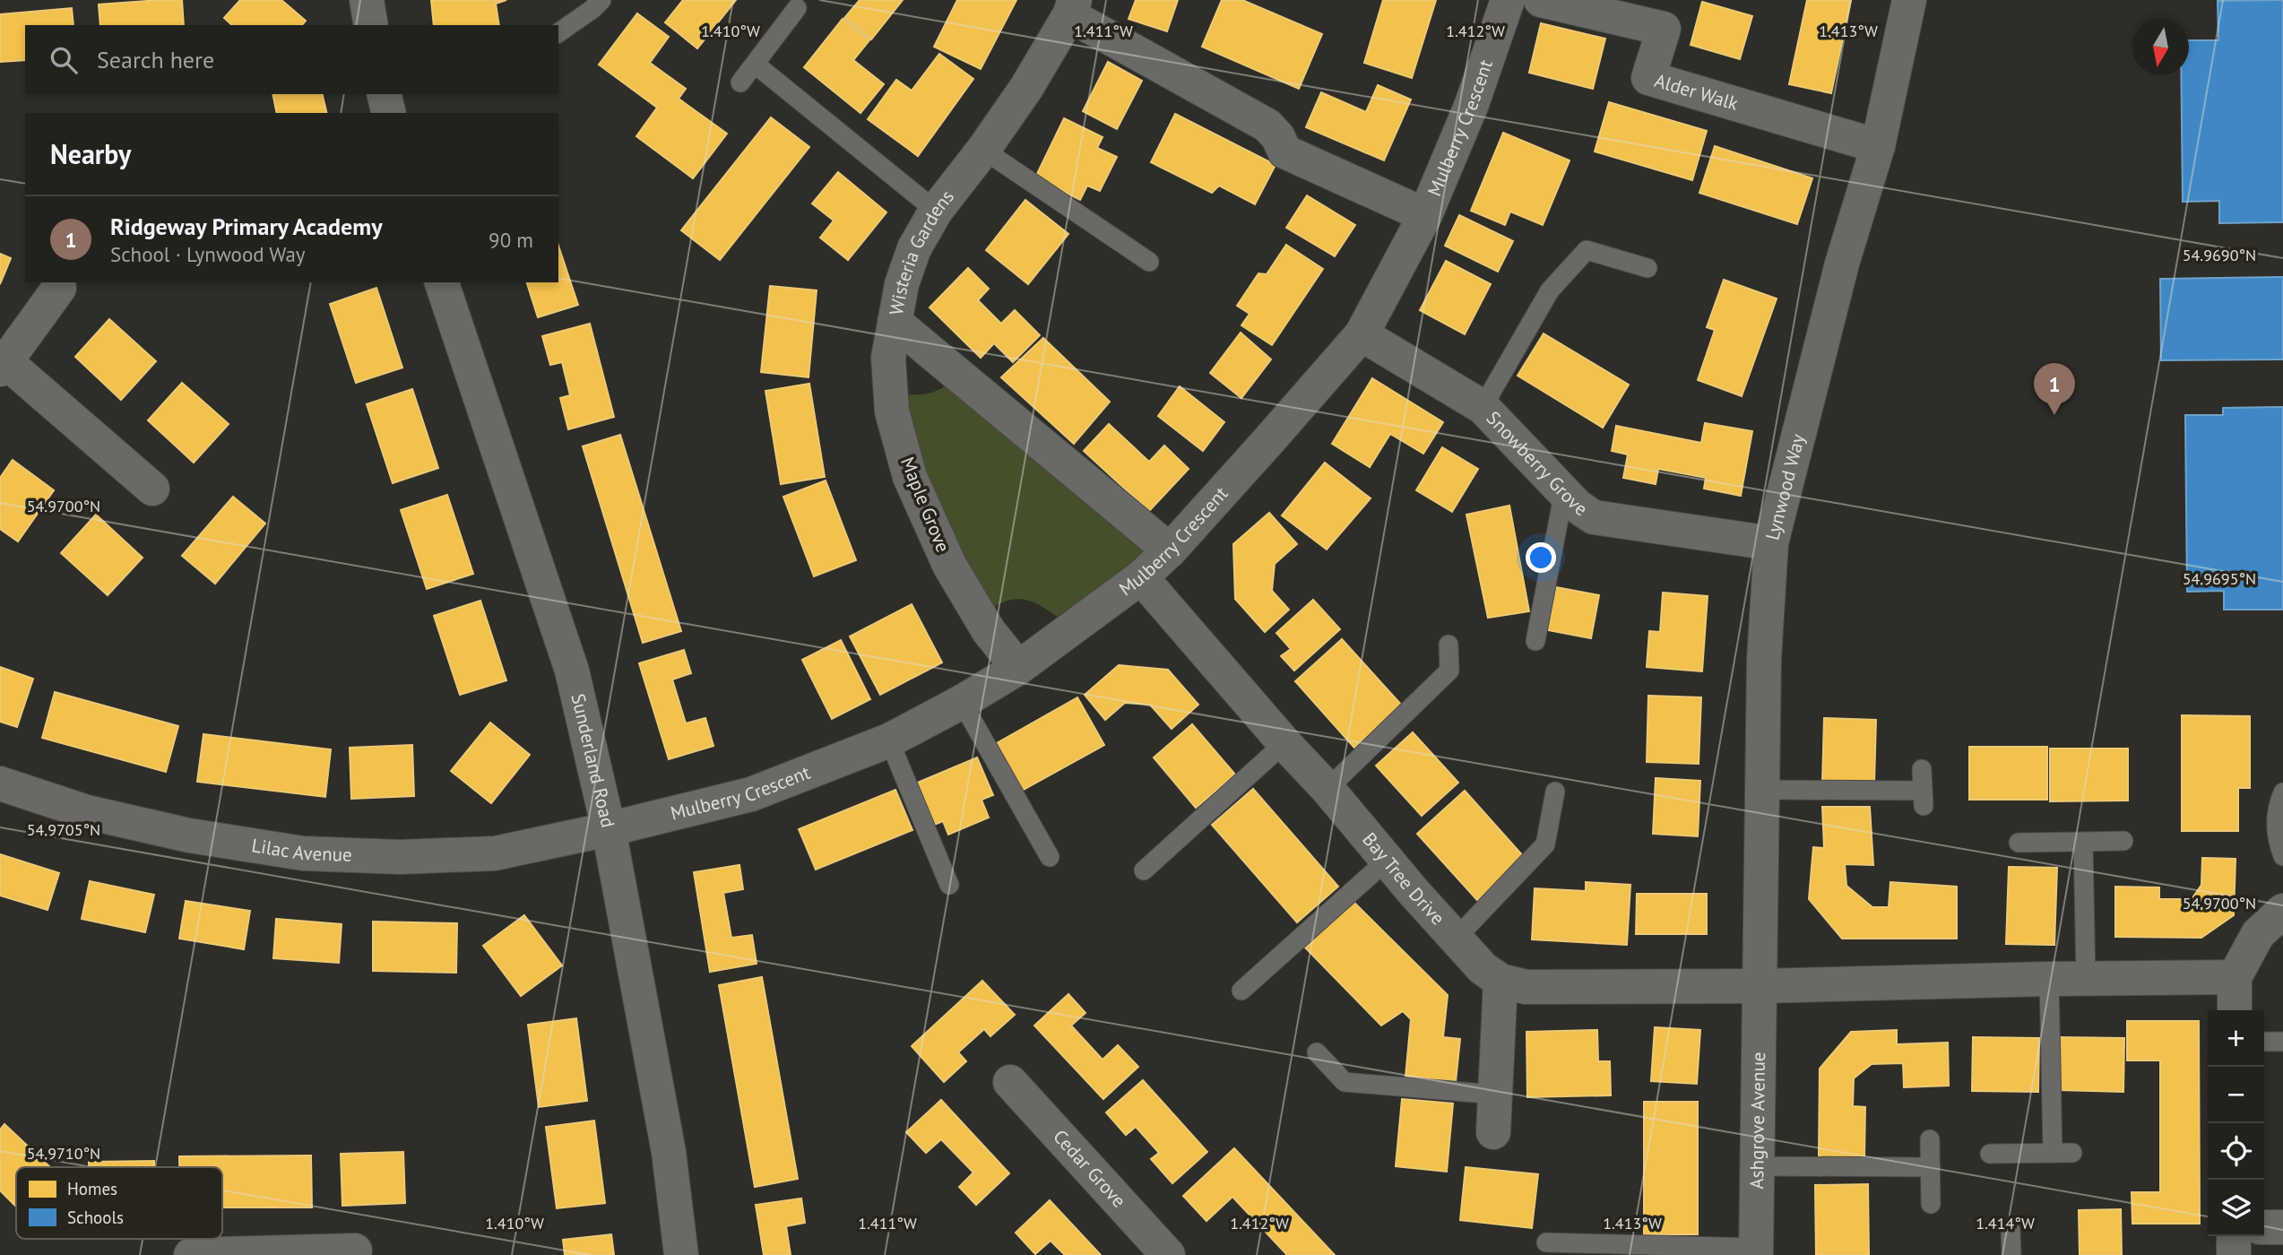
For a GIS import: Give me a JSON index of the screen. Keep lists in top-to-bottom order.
{
  "streets": {
    "street": [
      "Alder Walk",
      "Mulberry Crescent",
      "Wisteria Gardens",
      "Snowberry Grove",
      "Lynwood Way",
      "Maple Grove",
      "Sunderland Road",
      "Lilac Avenue",
      "Bay Tree Drive",
      "Ashgrove Avenue",
      "Cedar Grove"
    ]
  },
  "crossings": [
    ["Alder Walk", "Lynwood Way"],
    ["Mulberry Crescent", "Wisteria Gardens"],
    ["Mulberry Crescent", "Snowberry Grove"],
    ["Mulberry Crescent", "Maple Grove"],
    ["Mulberry Crescent", "Sunderland Road"],
    ["Mulberry Crescent", "Lilac Avenue"],
    ["Mulberry Crescent", "Bay Tree Drive"],
    ["Wisteria Gardens", "Maple Grove"],
    ["Snowberry Grove", "Lynwood Way"],
    ["Lynwood Way", "Bay Tree Drive"],
    ["Lynwood Way", "Ashgrove Avenue"],
    ["Sunderland Road", "Lilac Avenue"],
    ["Bay Tree Drive", "Ashgrove Avenue"]
  ],
  "legend": ["Homes", "Schools"],
  "north": "bottom",
  "page": {
    "search": "Search here",
    "heading": "Nearby",
    "list": [
      {
        "mark": "1",
        "name": "Ridgeway Primary Academy",
        "note": "School · Lynwood Way",
        "value": "90 m"
      }
    ],
    "pins": "1",
    "map_buttons": ["+", "−"]
  },
  "coordinates": [
    "1.410°W",
    "1.411°W",
    "1.412°W",
    "1.413°W",
    "54.9690°N",
    "54.9700°N",
    "54.9695°N",
    "54.9705°N",
    "54.9710°N",
    "1.414°W"
  ]
}
